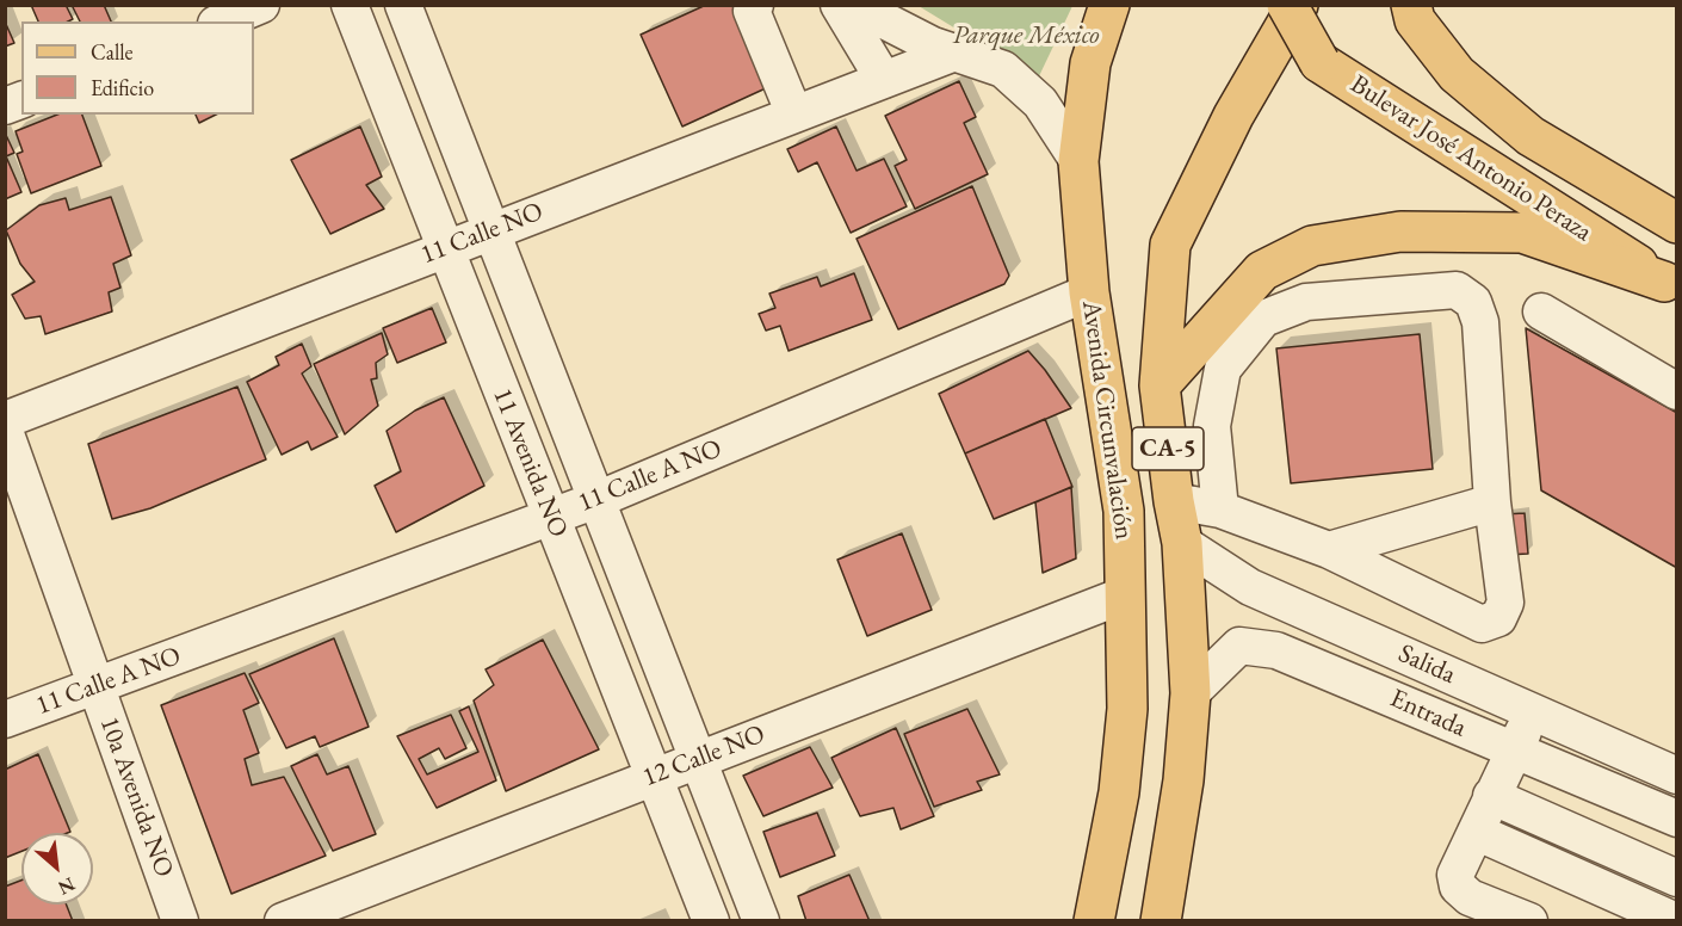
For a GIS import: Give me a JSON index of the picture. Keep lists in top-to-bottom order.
{
  "streets": {
    "main road": ["Bulevar José Antonio Peraza", "Avenida Circunvalación", "CA-5"],
    "street": [
      "11 Calle NO",
      "11 Avenida NO",
      "11 Calle A NO",
      "Salida",
      "Entrada",
      "12 Calle NO",
      "10a Avenida NO"
    ]
  },
  "crossings": [
    ["11 Calle NO", "11 Avenida NO"],
    ["Avenida Circunvalación", "11 Calle A NO"],
    ["Avenida Circunvalación", "Salida"],
    ["Avenida Circunvalación", "Entrada"],
    ["Avenida Circunvalación", "12 Calle NO"],
    ["11 Avenida NO", "11 Calle A NO"],
    ["11 Avenida NO", "12 Calle NO"],
    ["11 Calle A NO", "10a Avenida NO"]
  ],
  "parks": ["Parque México"],
  "legend": ["Calle", "Edificio"],
  "north": "bottom right"
}
